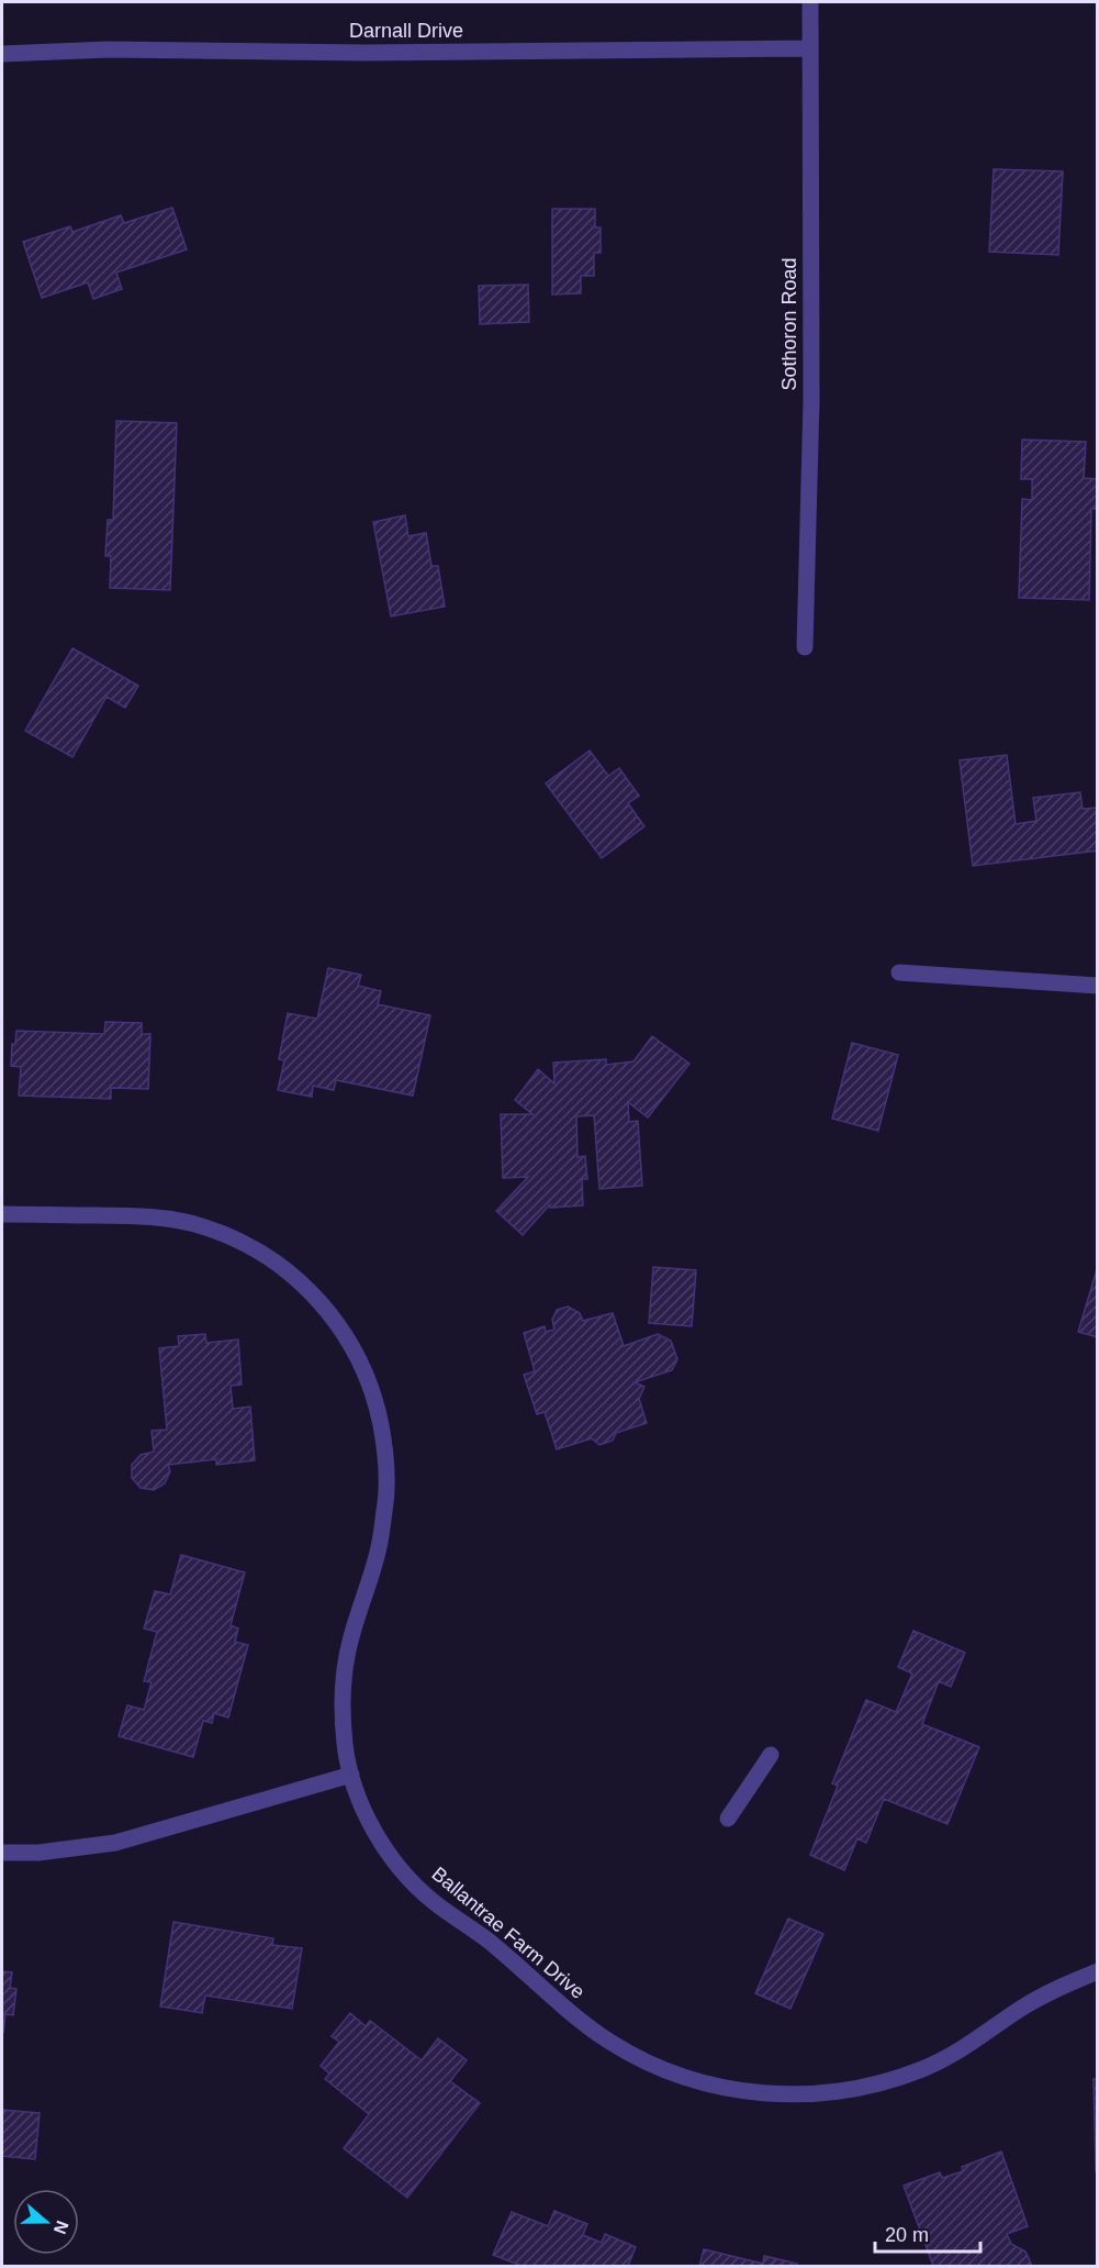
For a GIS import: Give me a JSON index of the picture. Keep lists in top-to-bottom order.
{
  "streets": {
    "street": ["Darnall Drive", "Sothoron Road", "Ballantrae Farm Drive"]
  },
  "crossings": [
    ["Darnall Drive", "Sothoron Road"]
  ],
  "scale_bar": "20 m",
  "north": "right"
}
